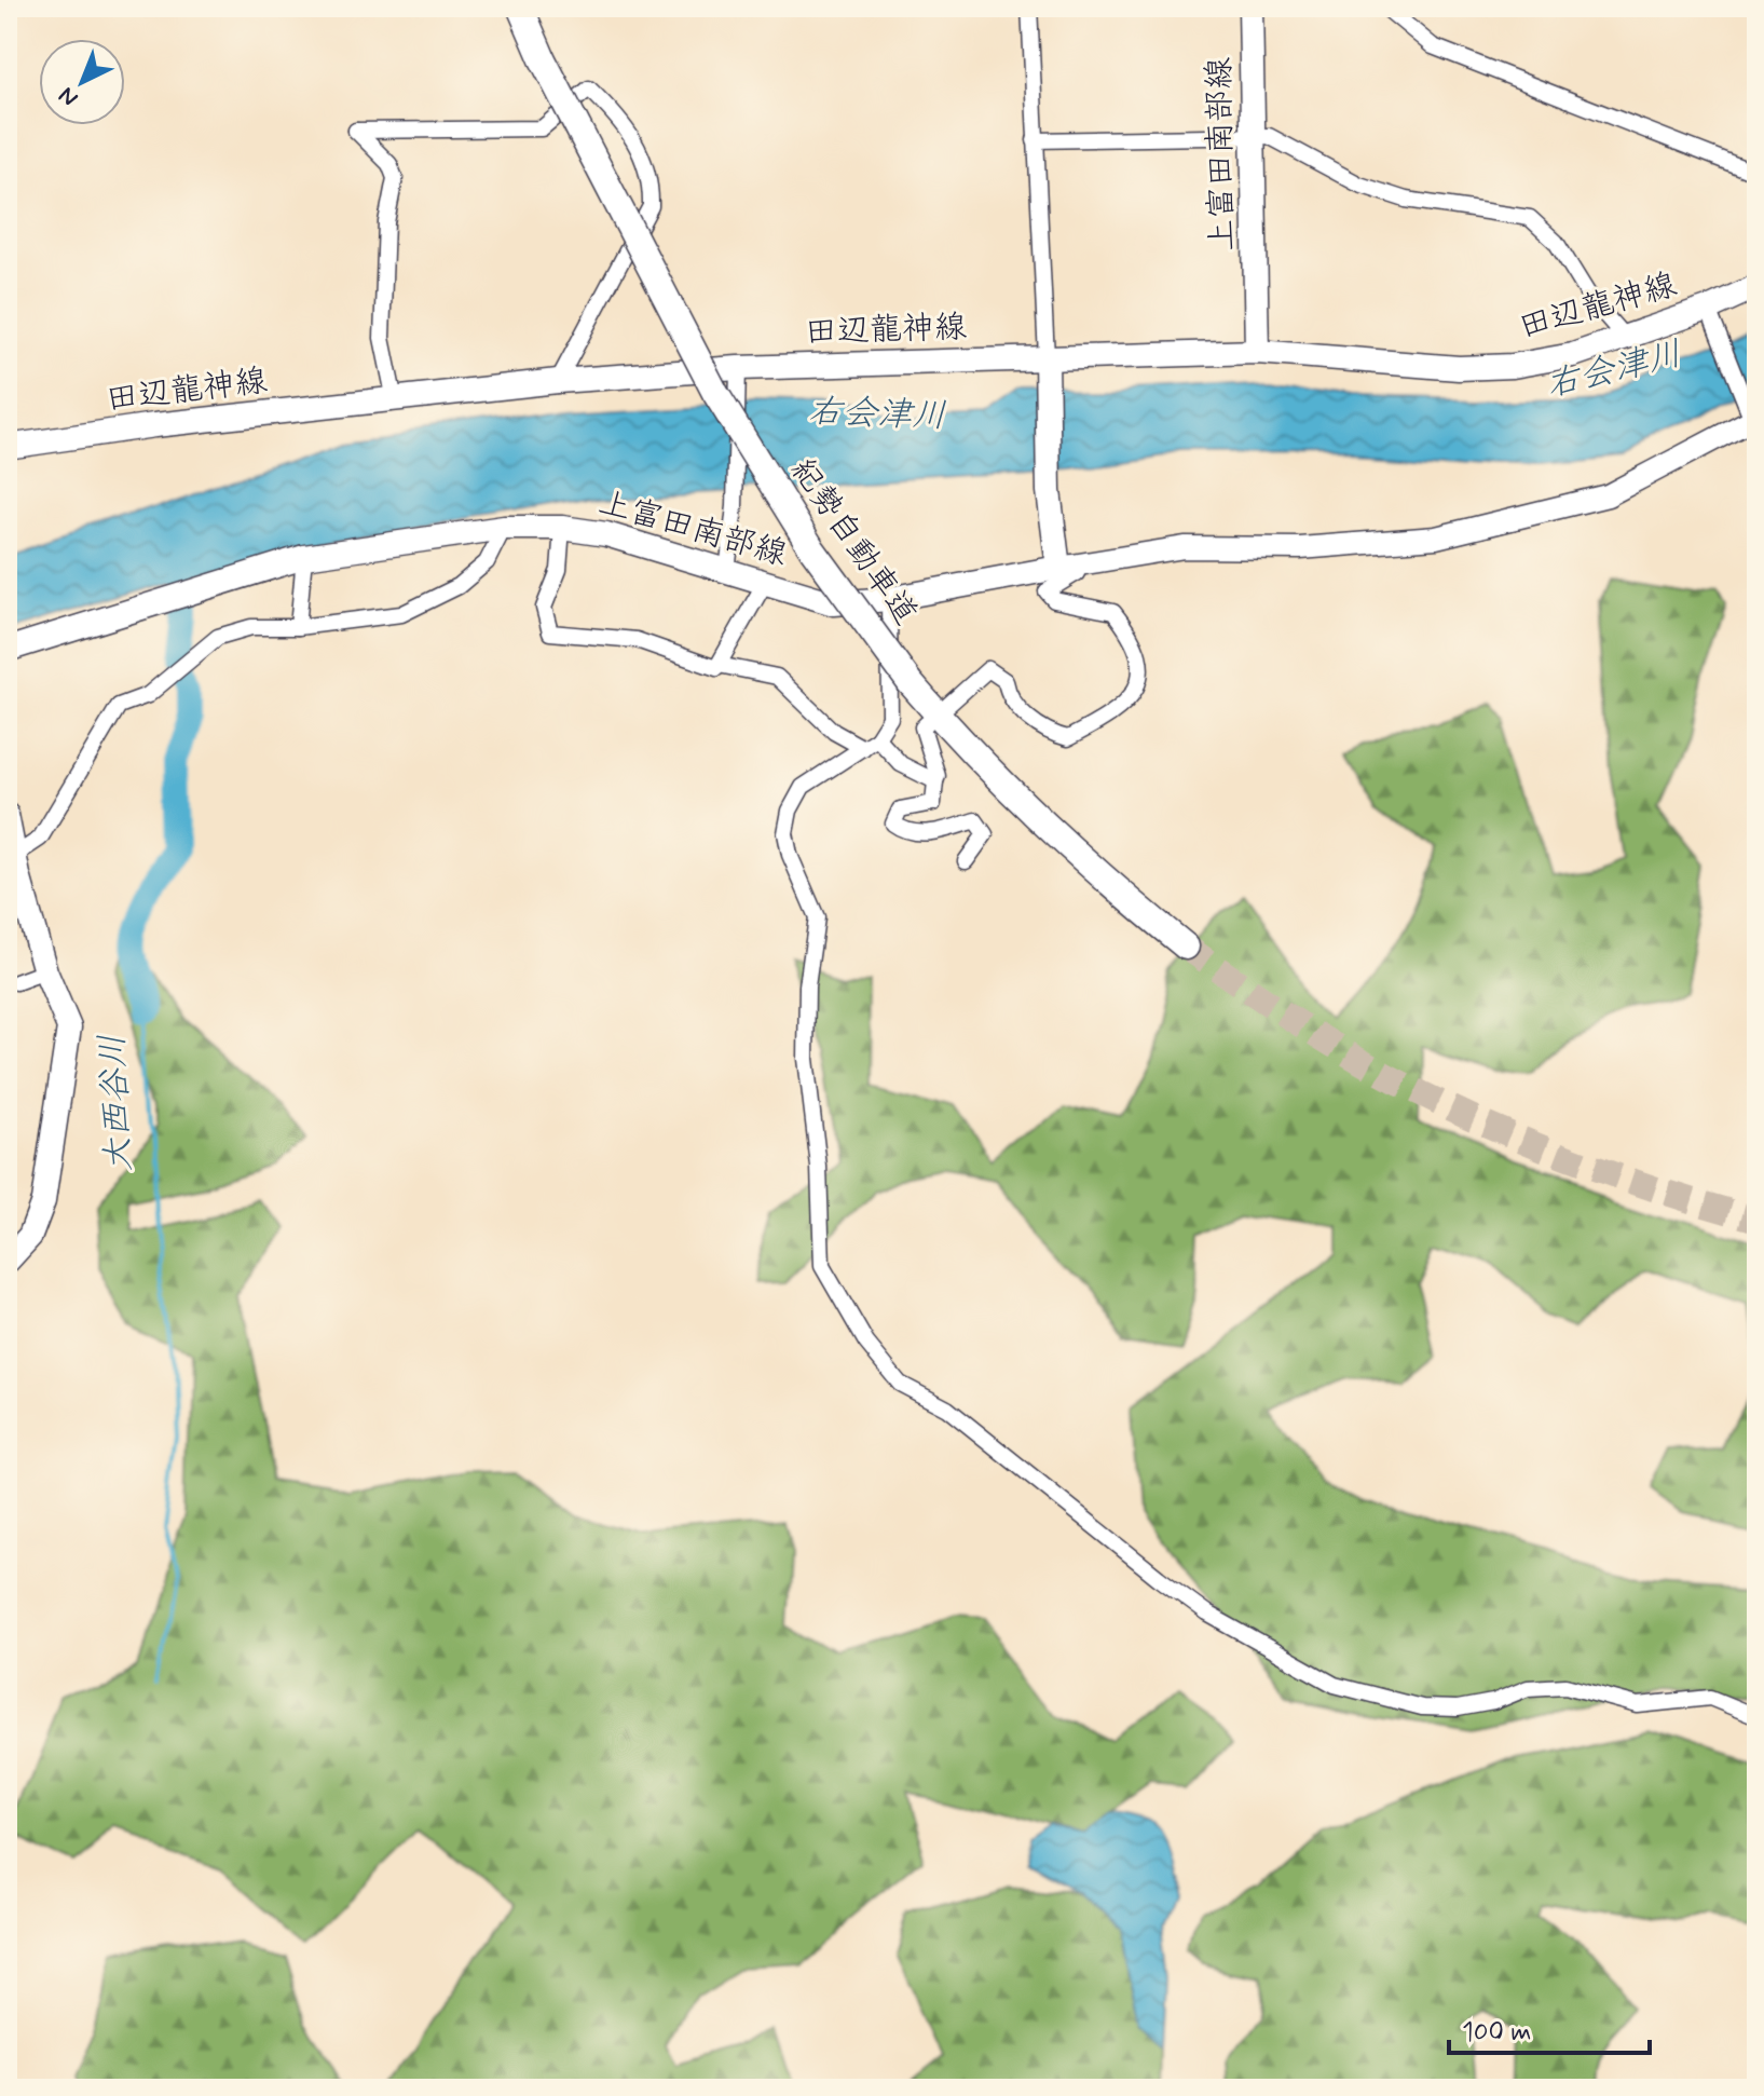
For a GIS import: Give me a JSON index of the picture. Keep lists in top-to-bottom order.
{
  "streets": {
    "highway": ["紀勢自動車道"],
    "main road": ["上富田南部線", "田辺龍神線"]
  },
  "crossings": [
    ["上富田南部線", "田辺龍神線"]
  ],
  "water": ["右会津川", "大西谷川"],
  "scale_bar": "100 m",
  "north": "bottom left"
}
